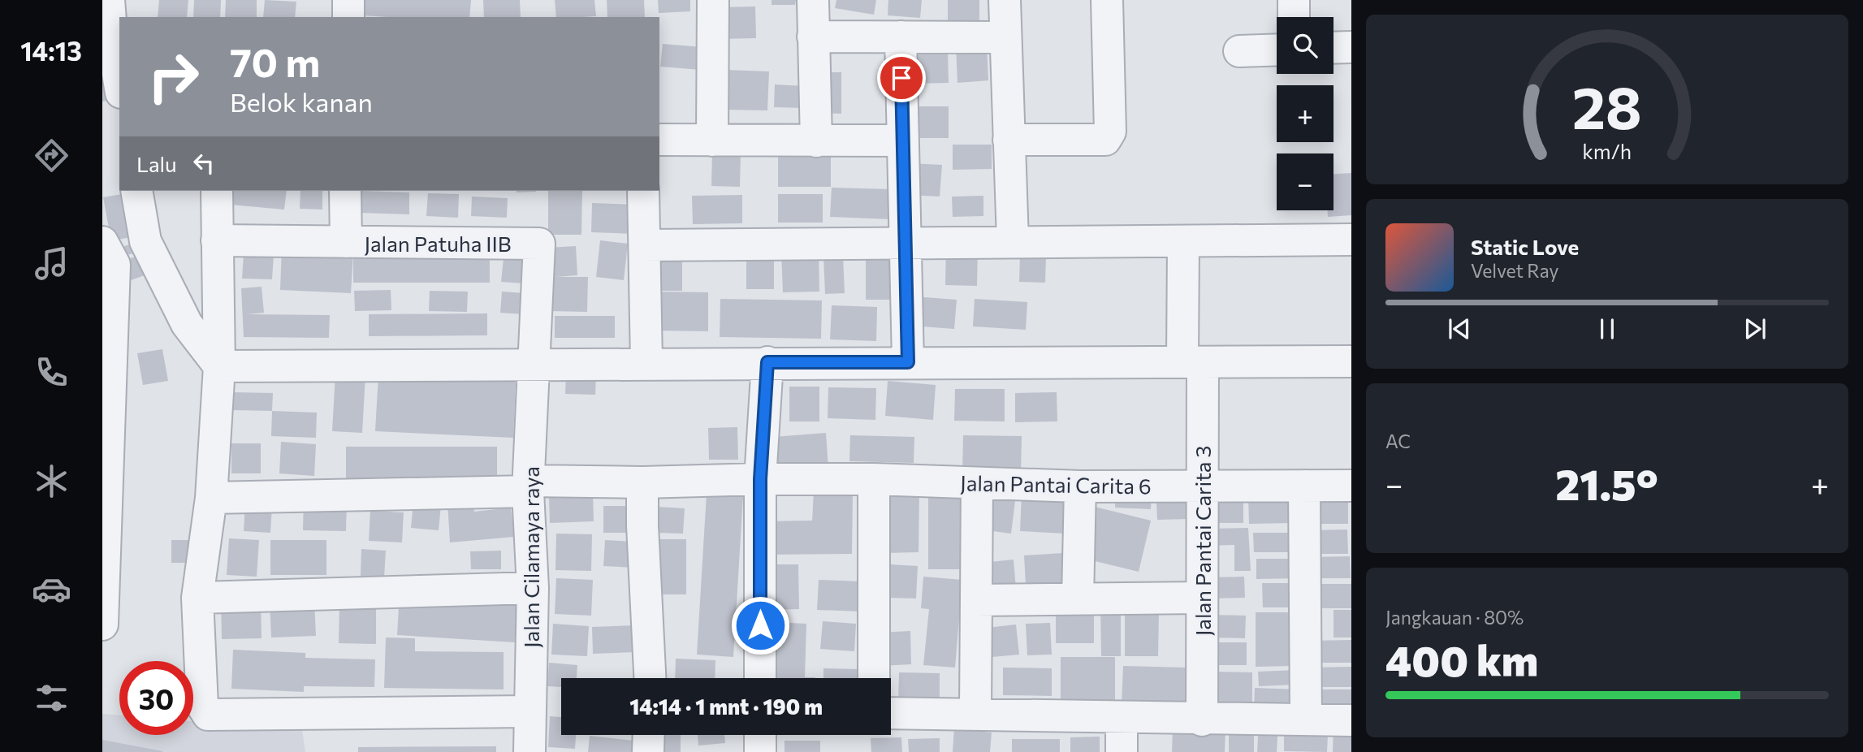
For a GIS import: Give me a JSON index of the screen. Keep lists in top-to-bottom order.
{
  "streets": {
    "street": [
      "Jalan Patuha IIB",
      "Jalan Pantai Carita 6",
      "Jalan Pantai Carita 3",
      "Jalan Cilamaya raya"
    ]
  },
  "crossings": [
    ["Jalan Patuha IIB", "Jalan Cilamaya raya"],
    ["Jalan Pantai Carita 6", "Jalan Pantai Carita 3"],
    ["Jalan Pantai Carita 6", "Jalan Cilamaya raya"]
  ],
  "page": {
    "tabs": "14:13",
    "map_buttons": ["+", "−"],
    "turn": ["70 m", "Belok kanan"],
    "then": "Lalu",
    "song": ["Static Love", "Velvet Ray"],
    "tile": [
      "AC",
      ["Jangkauan · 80%", "400 km"]
    ],
    "heat": ["−", "21.5°", "+"],
    "limit": "30",
    "trip": "14:14 · 1 mnt · 190 m",
    "gauge": ["28", "km/h"]
  }
}
